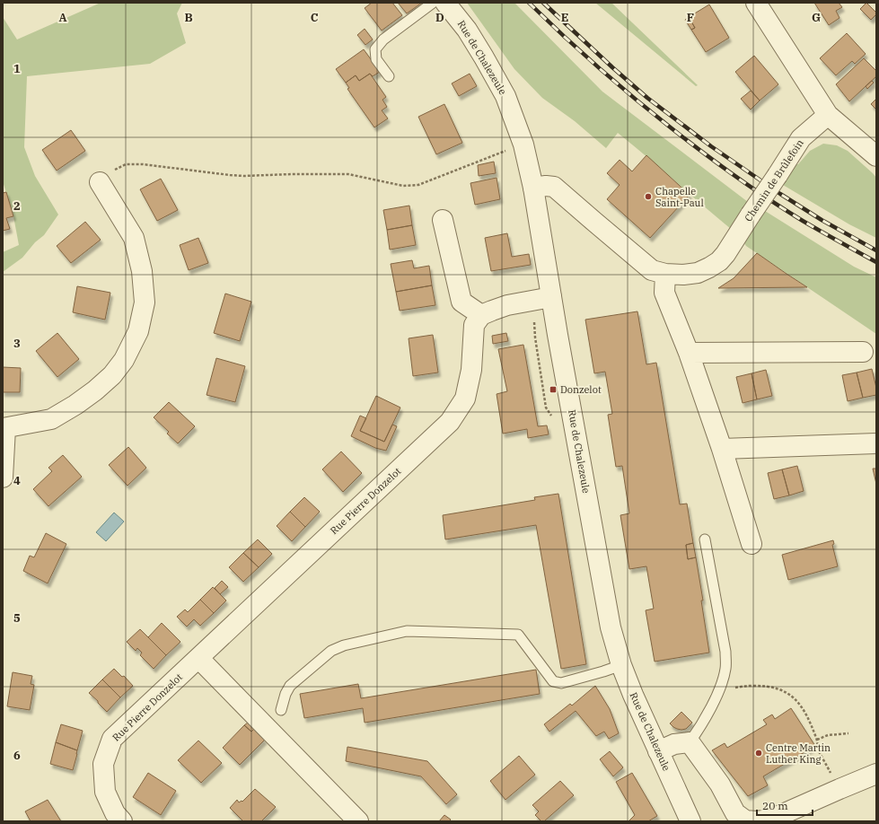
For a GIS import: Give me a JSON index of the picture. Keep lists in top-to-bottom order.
{
  "streets": {
    "street": ["Rue de Chalezeule", "Chemin de Brûlefoin", "Rue Pierre Donzelot"]
  },
  "crossings": [
    ["Rue de Chalezeule", "Chemin de Brûlefoin"]
  ],
  "places": {
    "other": ["Chapelle Saint-Paul", "Centre Martin Luther King"],
    "transit": ["Donzelot"]
  },
  "scale_bar": "20 m",
  "grid": {
    "columns": [
      "A",
      "B",
      "C",
      "D",
      "E",
      "F",
      "G"
    ],
    "rows": [
      "1",
      "2",
      "3",
      "4",
      "5",
      "6"
    ]
  }
}
